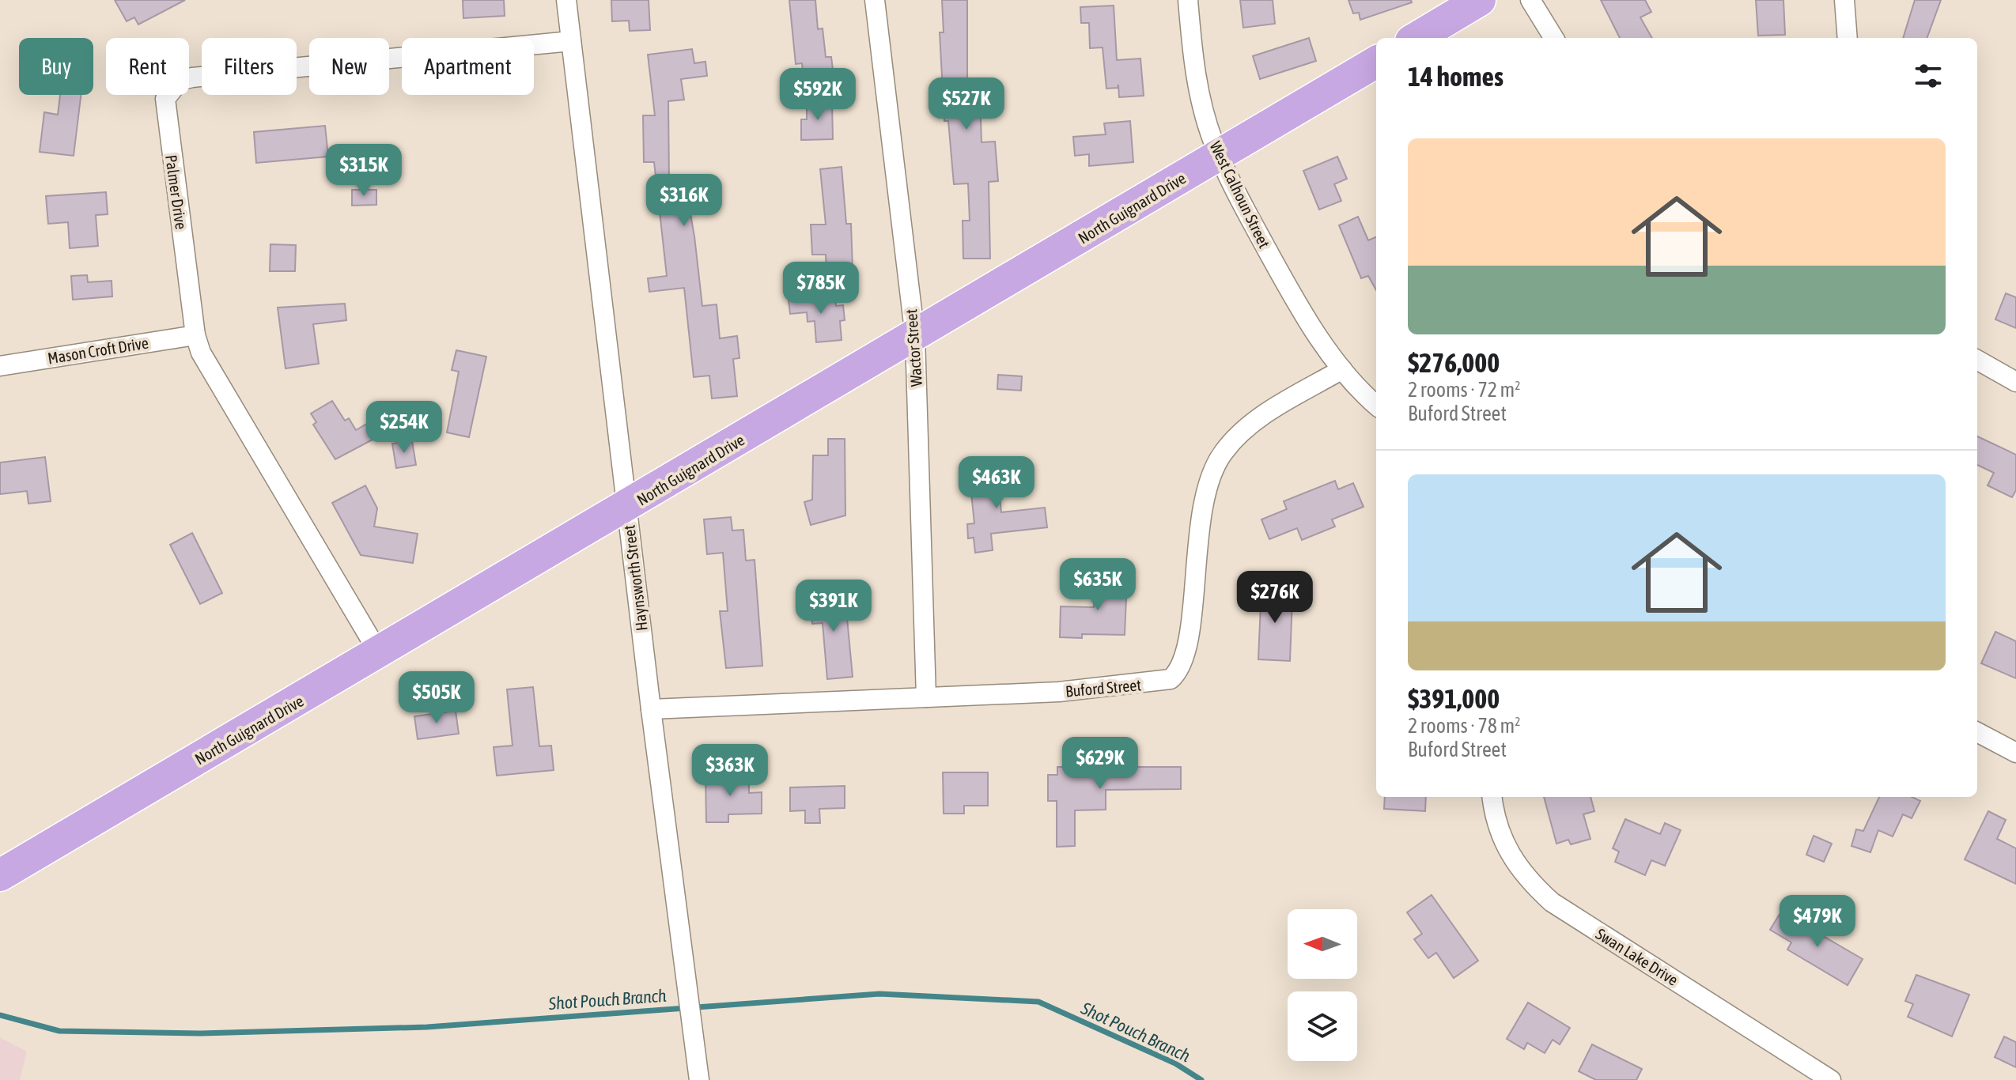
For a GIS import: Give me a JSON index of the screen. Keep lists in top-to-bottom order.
{
  "streets": {
    "highway": ["North Guignard Drive"],
    "street": [
      "Palmer Drive",
      "West Calhoun Street",
      "Wactor Street",
      "Mason Croft Drive",
      "Haynsworth Street",
      "Buford Street",
      "Swan Lake Drive"
    ]
  },
  "crossings": [
    ["Palmer Drive", "North Guignard Drive"],
    ["Palmer Drive", "Mason Croft Drive"],
    ["Palmer Drive", "Haynsworth Street"],
    ["West Calhoun Street", "North Guignard Drive"],
    ["West Calhoun Street", "Buford Street"],
    ["North Guignard Drive", "Wactor Street"],
    ["North Guignard Drive", "Haynsworth Street"],
    ["Wactor Street", "Buford Street"],
    ["Haynsworth Street", "Buford Street"]
  ],
  "water": ["Shot Pouch Branch"],
  "north": "left",
  "page": {
    "chip": [
      "Buy",
      "Rent",
      "Filters",
      "New",
      "Apartment"
    ],
    "heading": "14 homes",
    "price": [
      "$592K",
      "$527K",
      "$315K",
      "$316K",
      "$785K",
      "$254K",
      "$463K",
      "$635K",
      "$276K",
      "$391K",
      "$505K",
      "$629K",
      "$363K",
      "$479K"
    ],
    "list": [
      {
        "name": "$276,000",
        "note": "2 rooms · 72 m² · Buford Street"
      },
      {
        "name": "$391,000",
        "note": "2 rooms · 78 m² · Buford Street"
      }
    ]
  }
}
